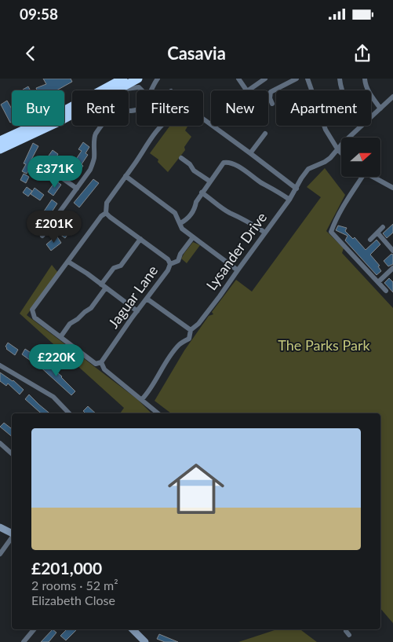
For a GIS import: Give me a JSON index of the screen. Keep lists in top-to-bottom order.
{
  "streets": {
    "street": ["Lysander Drive", "Jaguar Lane"]
  },
  "parks": ["The Parks Park"],
  "north": "right",
  "page": {
    "status": "09:58",
    "header": "Casavia",
    "chip": [
      "Buy",
      "Rent",
      "Filters",
      "New",
      "Apartment"
    ],
    "price": ["£371K", "£201K", "£220K"],
    "list": [
      {
        "name": "£201,000",
        "note": "2 rooms · 52 m² · Elizabeth Close"
      }
    ]
  }
}
